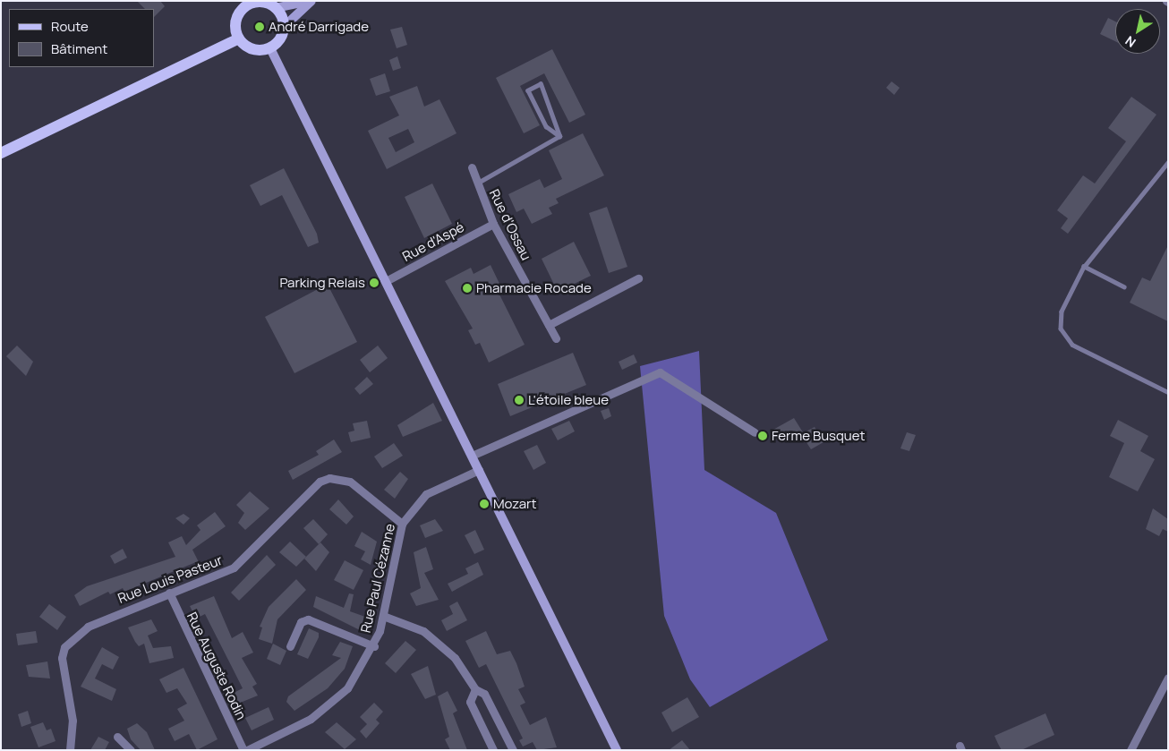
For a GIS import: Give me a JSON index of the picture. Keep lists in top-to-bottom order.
{
  "streets": {
    "street": [
      "Rue d'Ossau",
      "Rue d'Aspé",
      "Rue Paul Cézanne",
      "Rue Louis Pasteur",
      "Rue Auguste Rodin"
    ]
  },
  "crossings": [
    ["Rue d'Ossau", "Rue d'Aspé"],
    ["Rue Paul Cézanne", "Rue Louis Pasteur"],
    ["Rue Louis Pasteur", "Rue Auguste Rodin"]
  ],
  "places": [
    "André Darrigade",
    "Parking Relais",
    "Pharmacie Rocade",
    "L'étoile bleue",
    "Ferme Busquet",
    "Mozart"
  ],
  "legend": ["Route", "Bâtiment"],
  "north": "bottom left"
}
